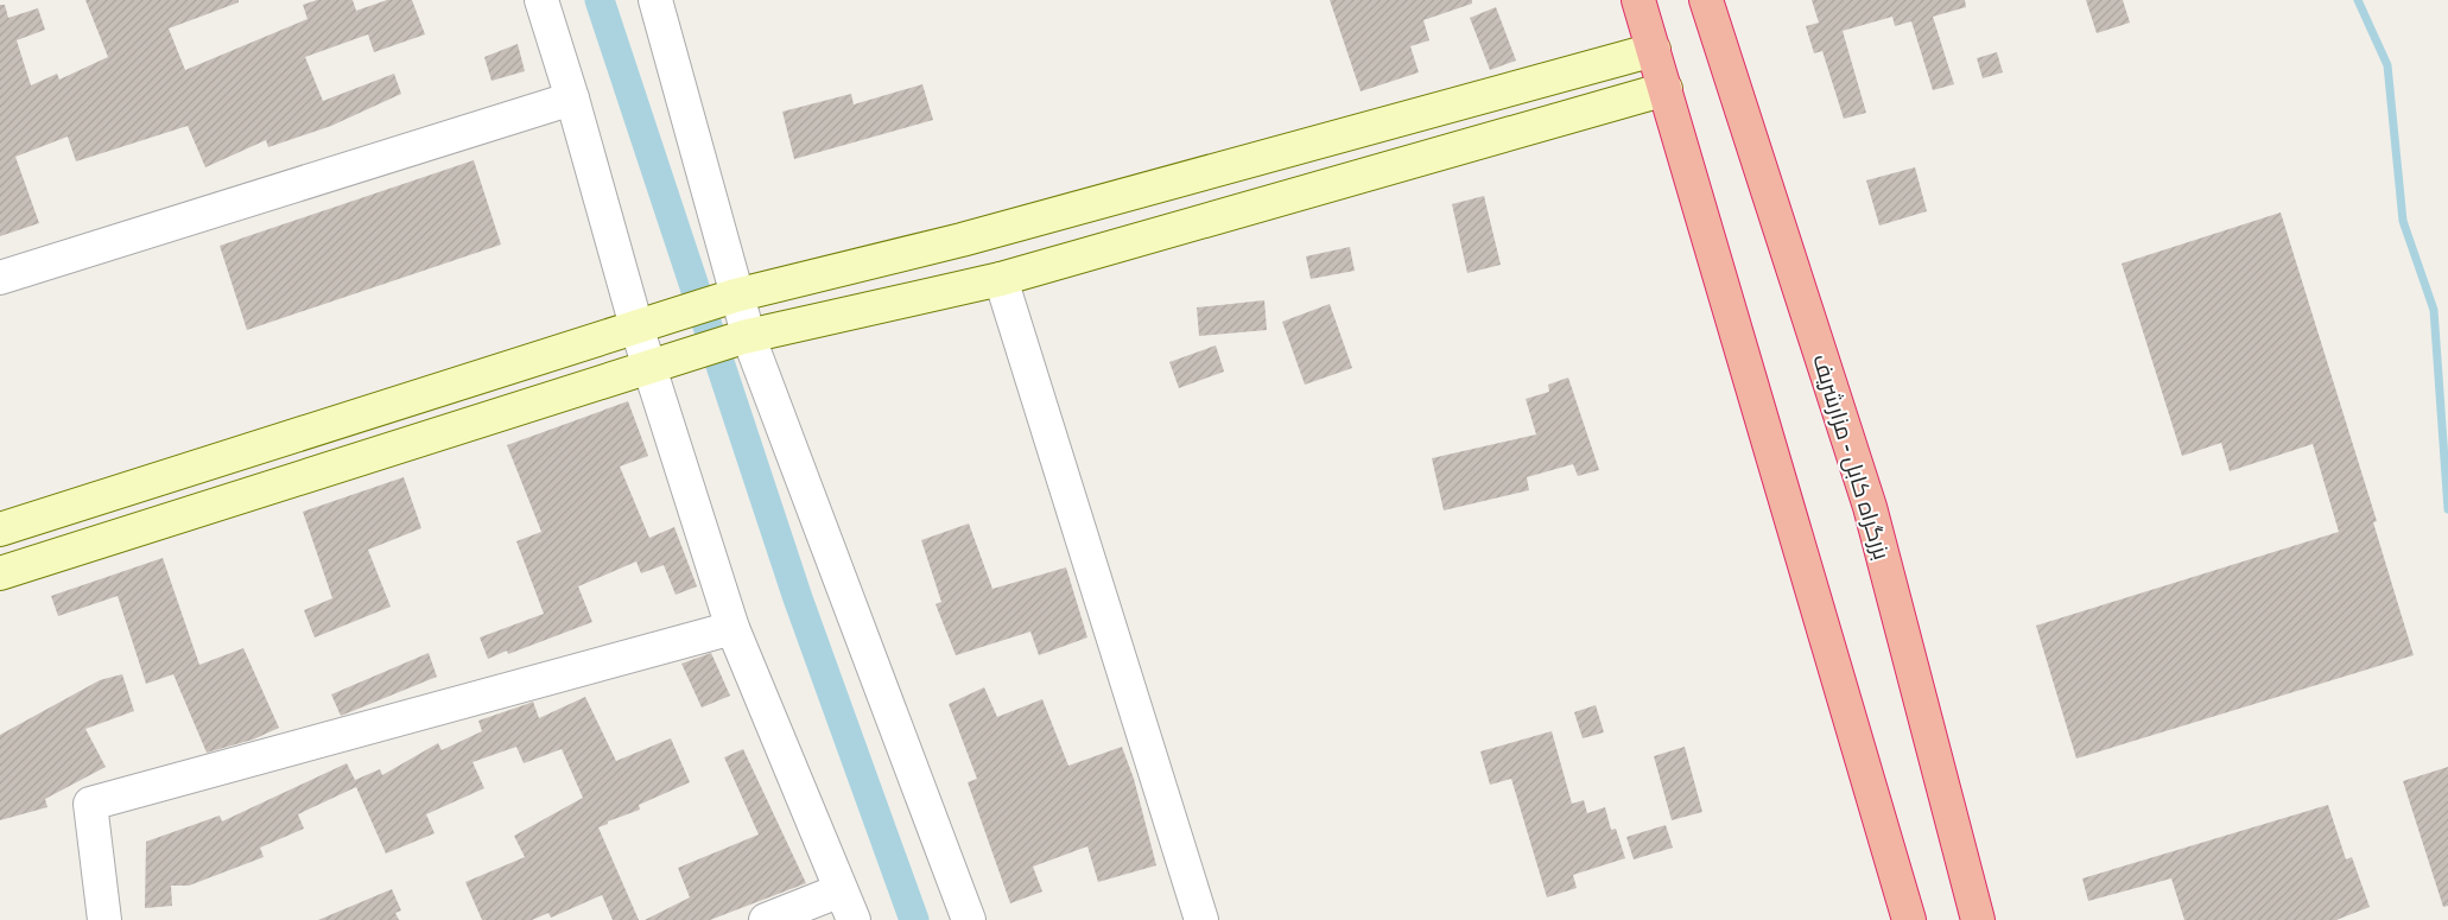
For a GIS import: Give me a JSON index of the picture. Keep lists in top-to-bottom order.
{
  "streets": {
    "highway": ["بزرگراه کابل - مزارشریف"]
  }
}
